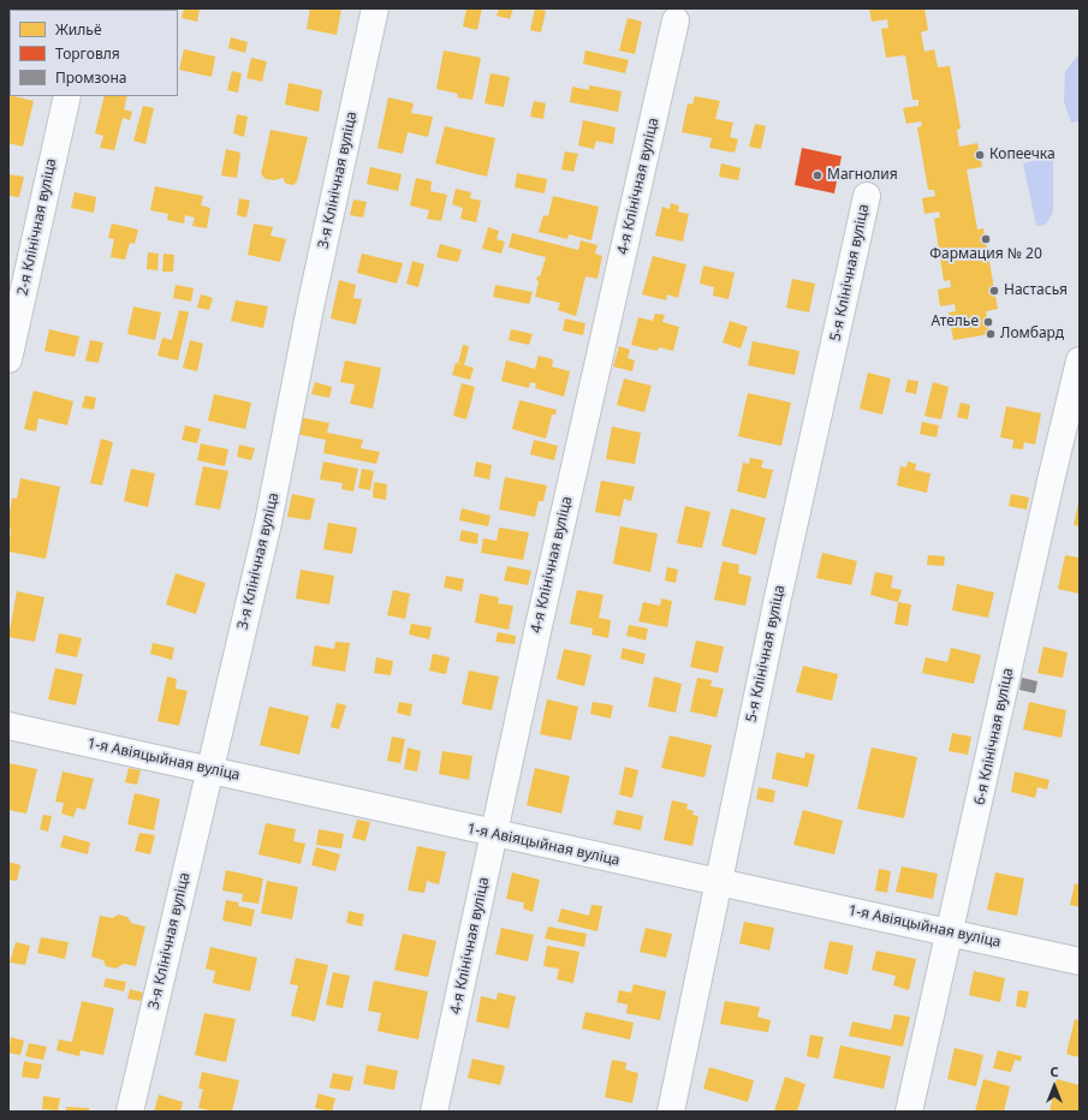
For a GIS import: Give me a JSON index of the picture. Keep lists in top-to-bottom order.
{
  "streets": {
    "street": [
      "3-я Клінічная вуліца",
      "4-я Клінічная вуліца",
      "2-я Клінічная вуліца",
      "5-я Клінічная вуліца",
      "6-я Клінічная вуліца",
      "1-я Авіяцыйная вуліца"
    ]
  },
  "crossings": [
    ["3-я Клінічная вуліца", "1-я Авіяцыйная вуліца"],
    ["4-я Клінічная вуліца", "1-я Авіяцыйная вуліца"],
    ["5-я Клінічная вуліца", "1-я Авіяцыйная вуліца"],
    ["6-я Клінічная вуліца", "1-я Авіяцыйная вуліца"]
  ],
  "places": [
    "Копеечка",
    "Магнолия",
    "Фармация № 20",
    "Настасья",
    "Ателье",
    "Ломбард"
  ],
  "legend": ["Жильё", "Торговля", "Промзона"],
  "north": "top"
}
